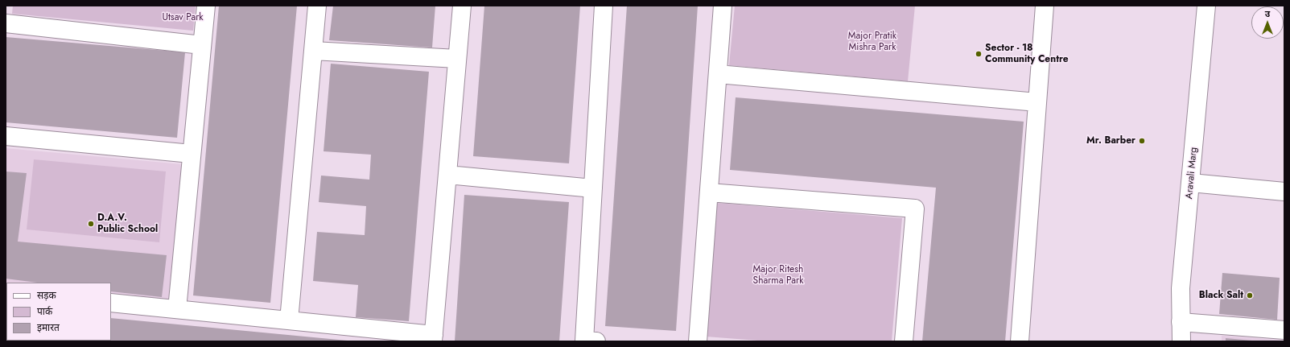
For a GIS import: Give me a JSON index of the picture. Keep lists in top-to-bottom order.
{
  "streets": {
    "street": ["Aravali Marg"]
  },
  "parks": ["Utsav Park", "Major Pratik Mishra Park", "Major Ritesh Sharma Park"],
  "places": [
    "Sector - 18 Community Centre",
    "Mr. Barber",
    "D.A.V. Public School",
    "Black Salt"
  ],
  "legend": ["सड़क", "पार्क", "इमारत"],
  "north": "top"
}
